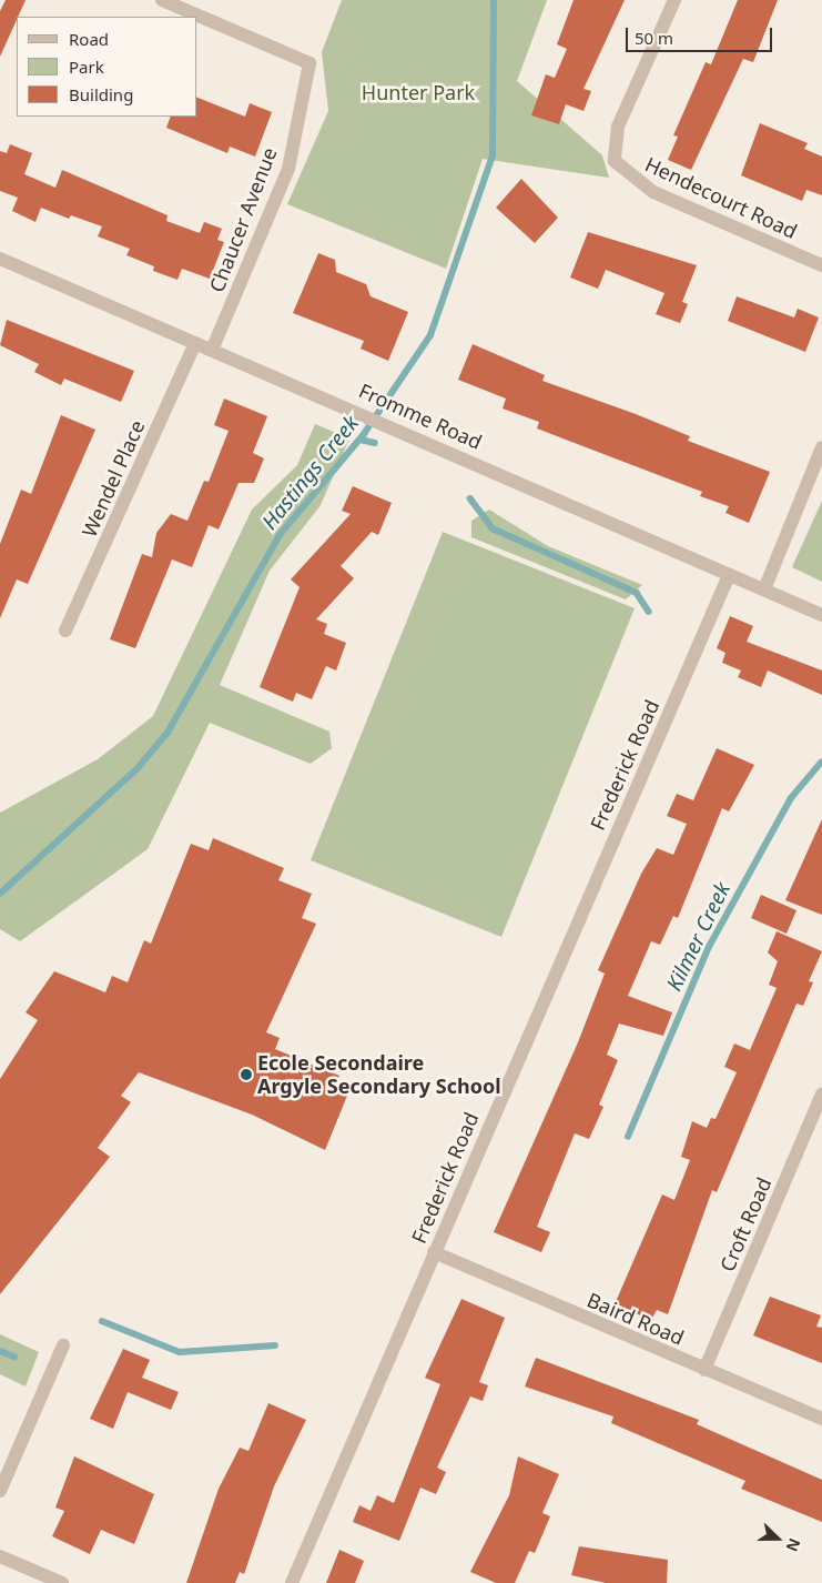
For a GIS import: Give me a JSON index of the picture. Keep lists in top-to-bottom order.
{
  "streets": {
    "street": [
      "Hendecourt Road",
      "Chaucer Avenue",
      "Fromme Road",
      "Wendel Place",
      "Frederick Road",
      "Croft Road",
      "Baird Road"
    ]
  },
  "crossings": [
    ["Chaucer Avenue", "Fromme Road"],
    ["Fromme Road", "Wendel Place"],
    ["Fromme Road", "Frederick Road"],
    ["Frederick Road", "Baird Road"],
    ["Croft Road", "Baird Road"]
  ],
  "water": ["Hastings Creek", "Kilmer Creek"],
  "parks": ["Hunter Park"],
  "places": ["Ecole Secondaire Argyle Secondary School"],
  "legend": ["Road", "Park", "Building"],
  "scale_bar": "50 m",
  "north": "right"
}
